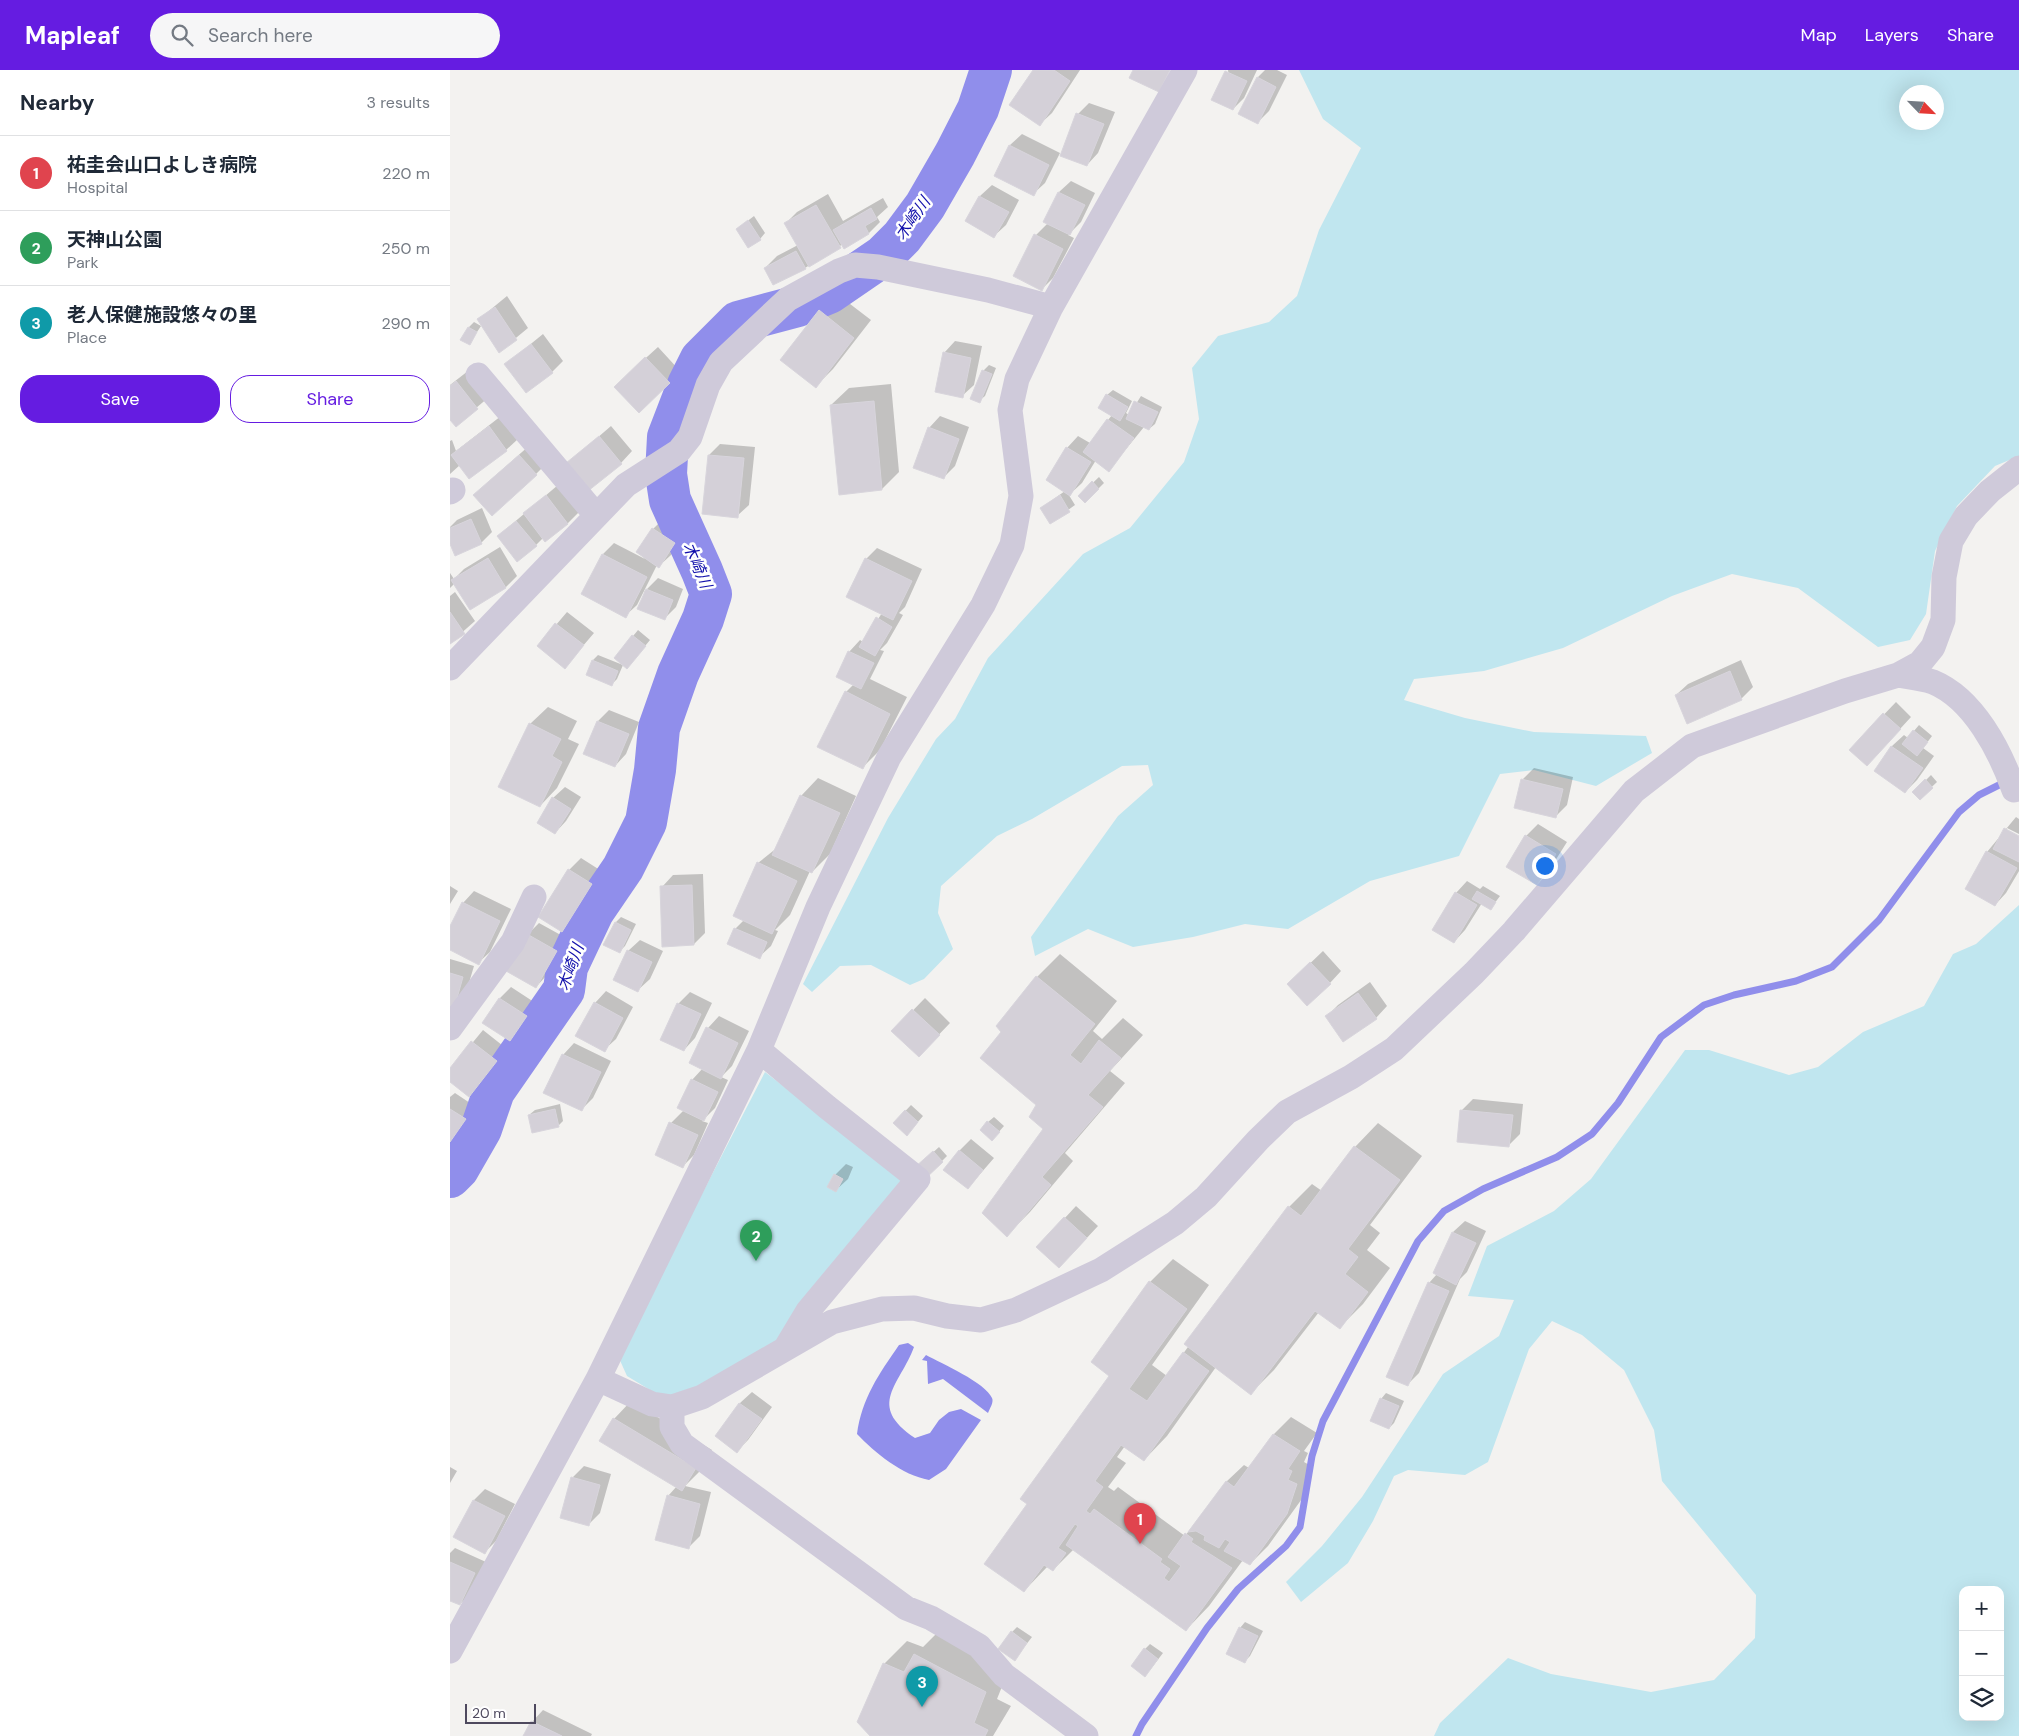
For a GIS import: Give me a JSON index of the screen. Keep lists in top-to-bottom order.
{
  "water": ["木崎川"],
  "scale_bar": "20 m",
  "north": "bottom right",
  "page": {
    "header": "Mapleaf",
    "search": "Search here",
    "nav": ["Map", "Layers", "Share"],
    "heading": ["Nearby", "3 results"],
    "list": [
      {
        "mark": "1",
        "name": "祐圭会山口よしき病院",
        "note": "Hospital",
        "value": "220 m"
      },
      {
        "mark": "2",
        "name": "天神山公園",
        "note": "Park",
        "value": "250 m"
      },
      {
        "mark": "3",
        "name": "老人保健施設悠々の里",
        "note": "Place",
        "value": "290 m"
      }
    ],
    "buttons": ["Save", "Share"],
    "pins": ["2", "1", "3"],
    "map_buttons": ["+", "−"],
    "scale": "20 m"
  }
}
